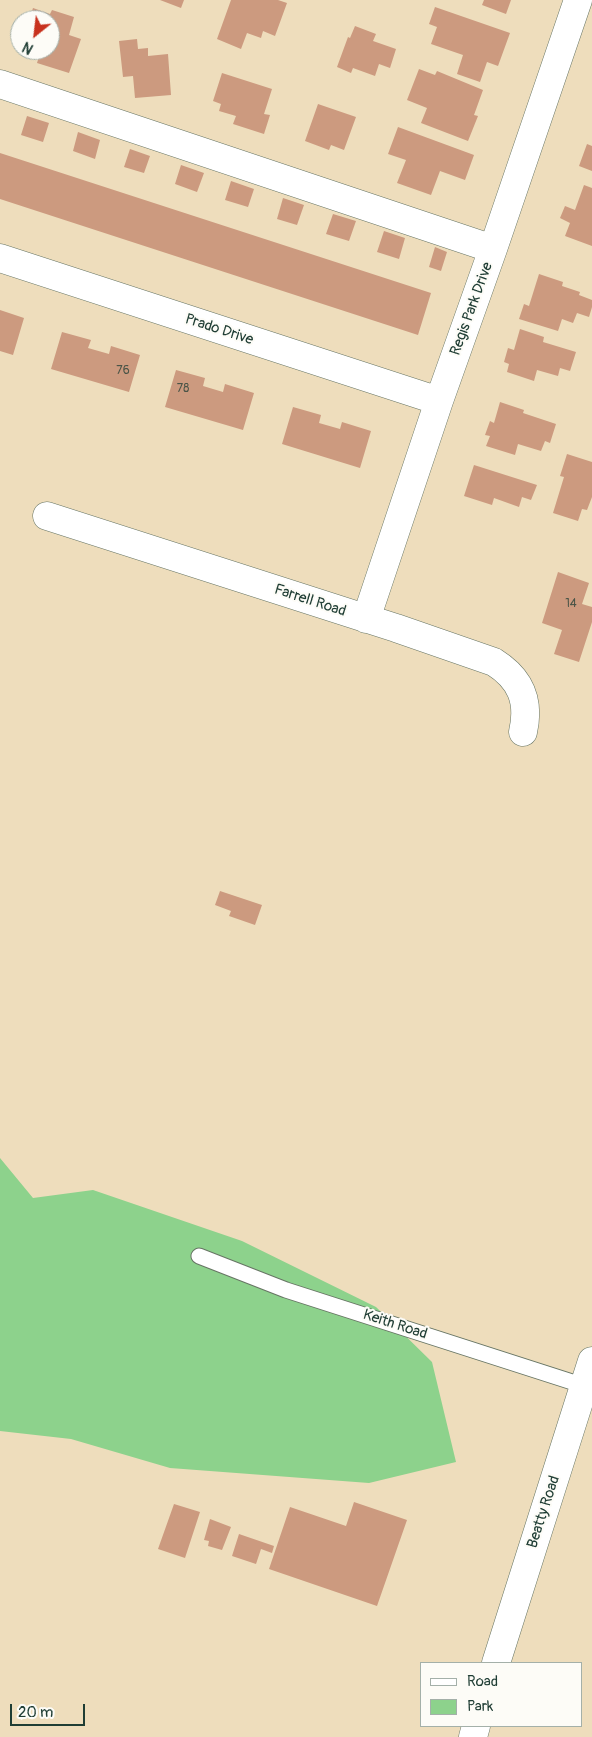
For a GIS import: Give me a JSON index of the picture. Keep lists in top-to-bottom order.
{
  "streets": {
    "street": [
      "Regis Park Drive",
      "Prado Drive",
      "Farrell Road",
      "Beatty Road"
    ],
    "lane": ["Keith Road"]
  },
  "crossings": [
    ["Regis Park Drive", "Prado Drive"],
    ["Regis Park Drive", "Farrell Road"],
    ["Keith Road", "Beatty Road"]
  ],
  "house_numbers": ["76", "78", "14"],
  "legend": ["Road", "Park"],
  "scale_bar": "20 m",
  "north": "bottom left"
}
